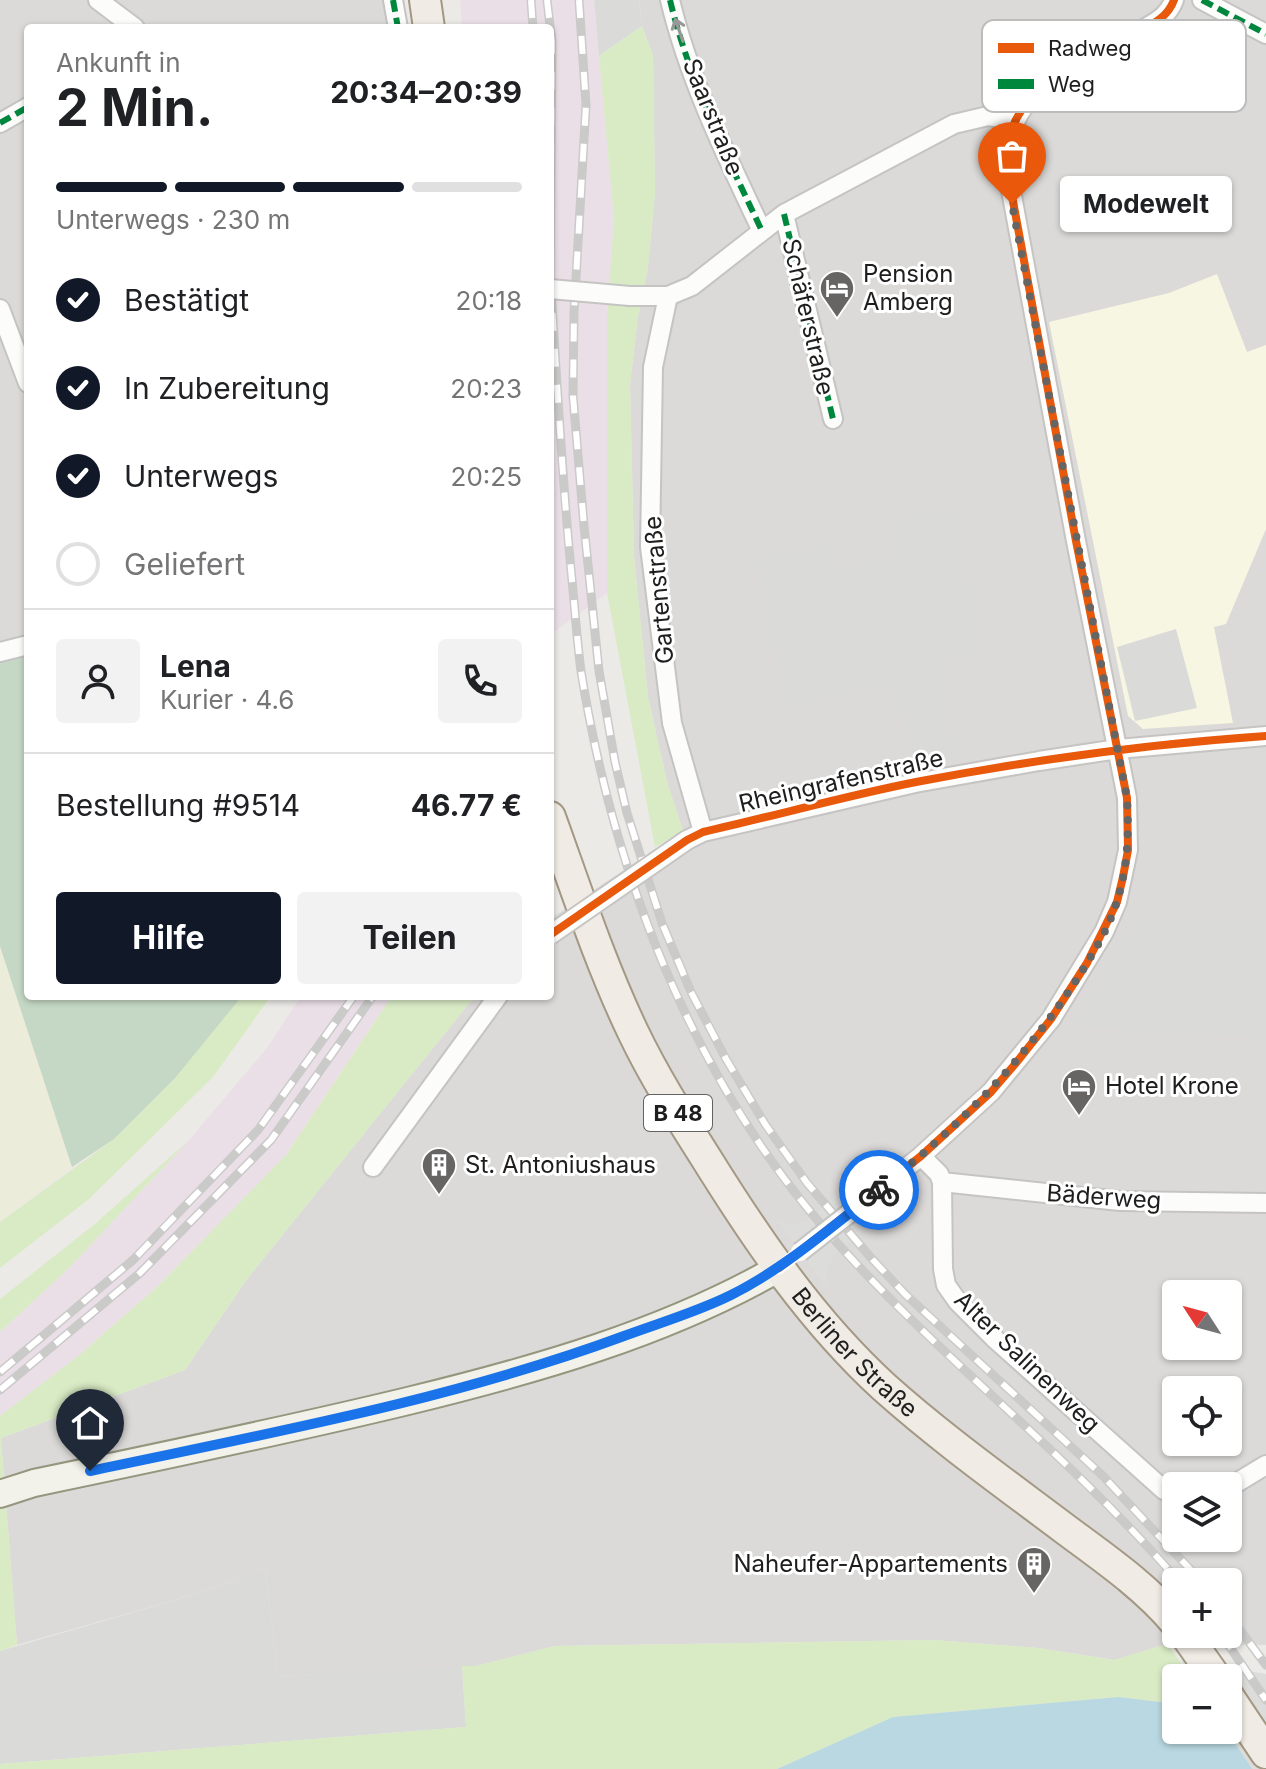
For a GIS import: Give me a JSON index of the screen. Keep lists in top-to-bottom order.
{
  "streets": {
    "main road": ["B 48", "Berliner Straße"],
    "street": [
      "Saarstraße",
      "Schäferstraße",
      "Gartenstraße",
      "Rheingrafenstraße",
      "Bäderweg",
      "Alter Salinenweg"
    ]
  },
  "crossings": [
    ["Gartenstraße", "Rheingrafenstraße"],
    ["Rheingrafenstraße", "Berliner Straße"],
    ["B 48", "Berliner Straße"],
    ["Bäderweg", "Alter Salinenweg"]
  ],
  "one_way": ["Saarstraße"],
  "places": {
    "other": ["Modewelt"],
    "hotel": ["Pension Amberg", "Hotel Krone"],
    "building": ["St. Antoniushaus", "Naheufer-Appartements"]
  },
  "legend": ["Radweg", "Weg"],
  "north": "top left",
  "page": {
    "heading": ["2 Min.", "Ankunft in", "20:34–20:39"],
    "panel": [
      "Lena",
      "Kurier · 4.6",
      "Bestellung #9514",
      "46.77 €"
    ],
    "bar": "Unterwegs · 230 m",
    "bubble": "Modewelt",
    "list": [
      ["Bestätigt", "20:18"],
      ["In Zubereitung", "20:23"],
      ["Unterwegs", "20:25"],
      "Geliefert"
    ],
    "buttons": ["Hilfe", "Teilen"],
    "map_buttons": ["+", "−"]
  }
}
